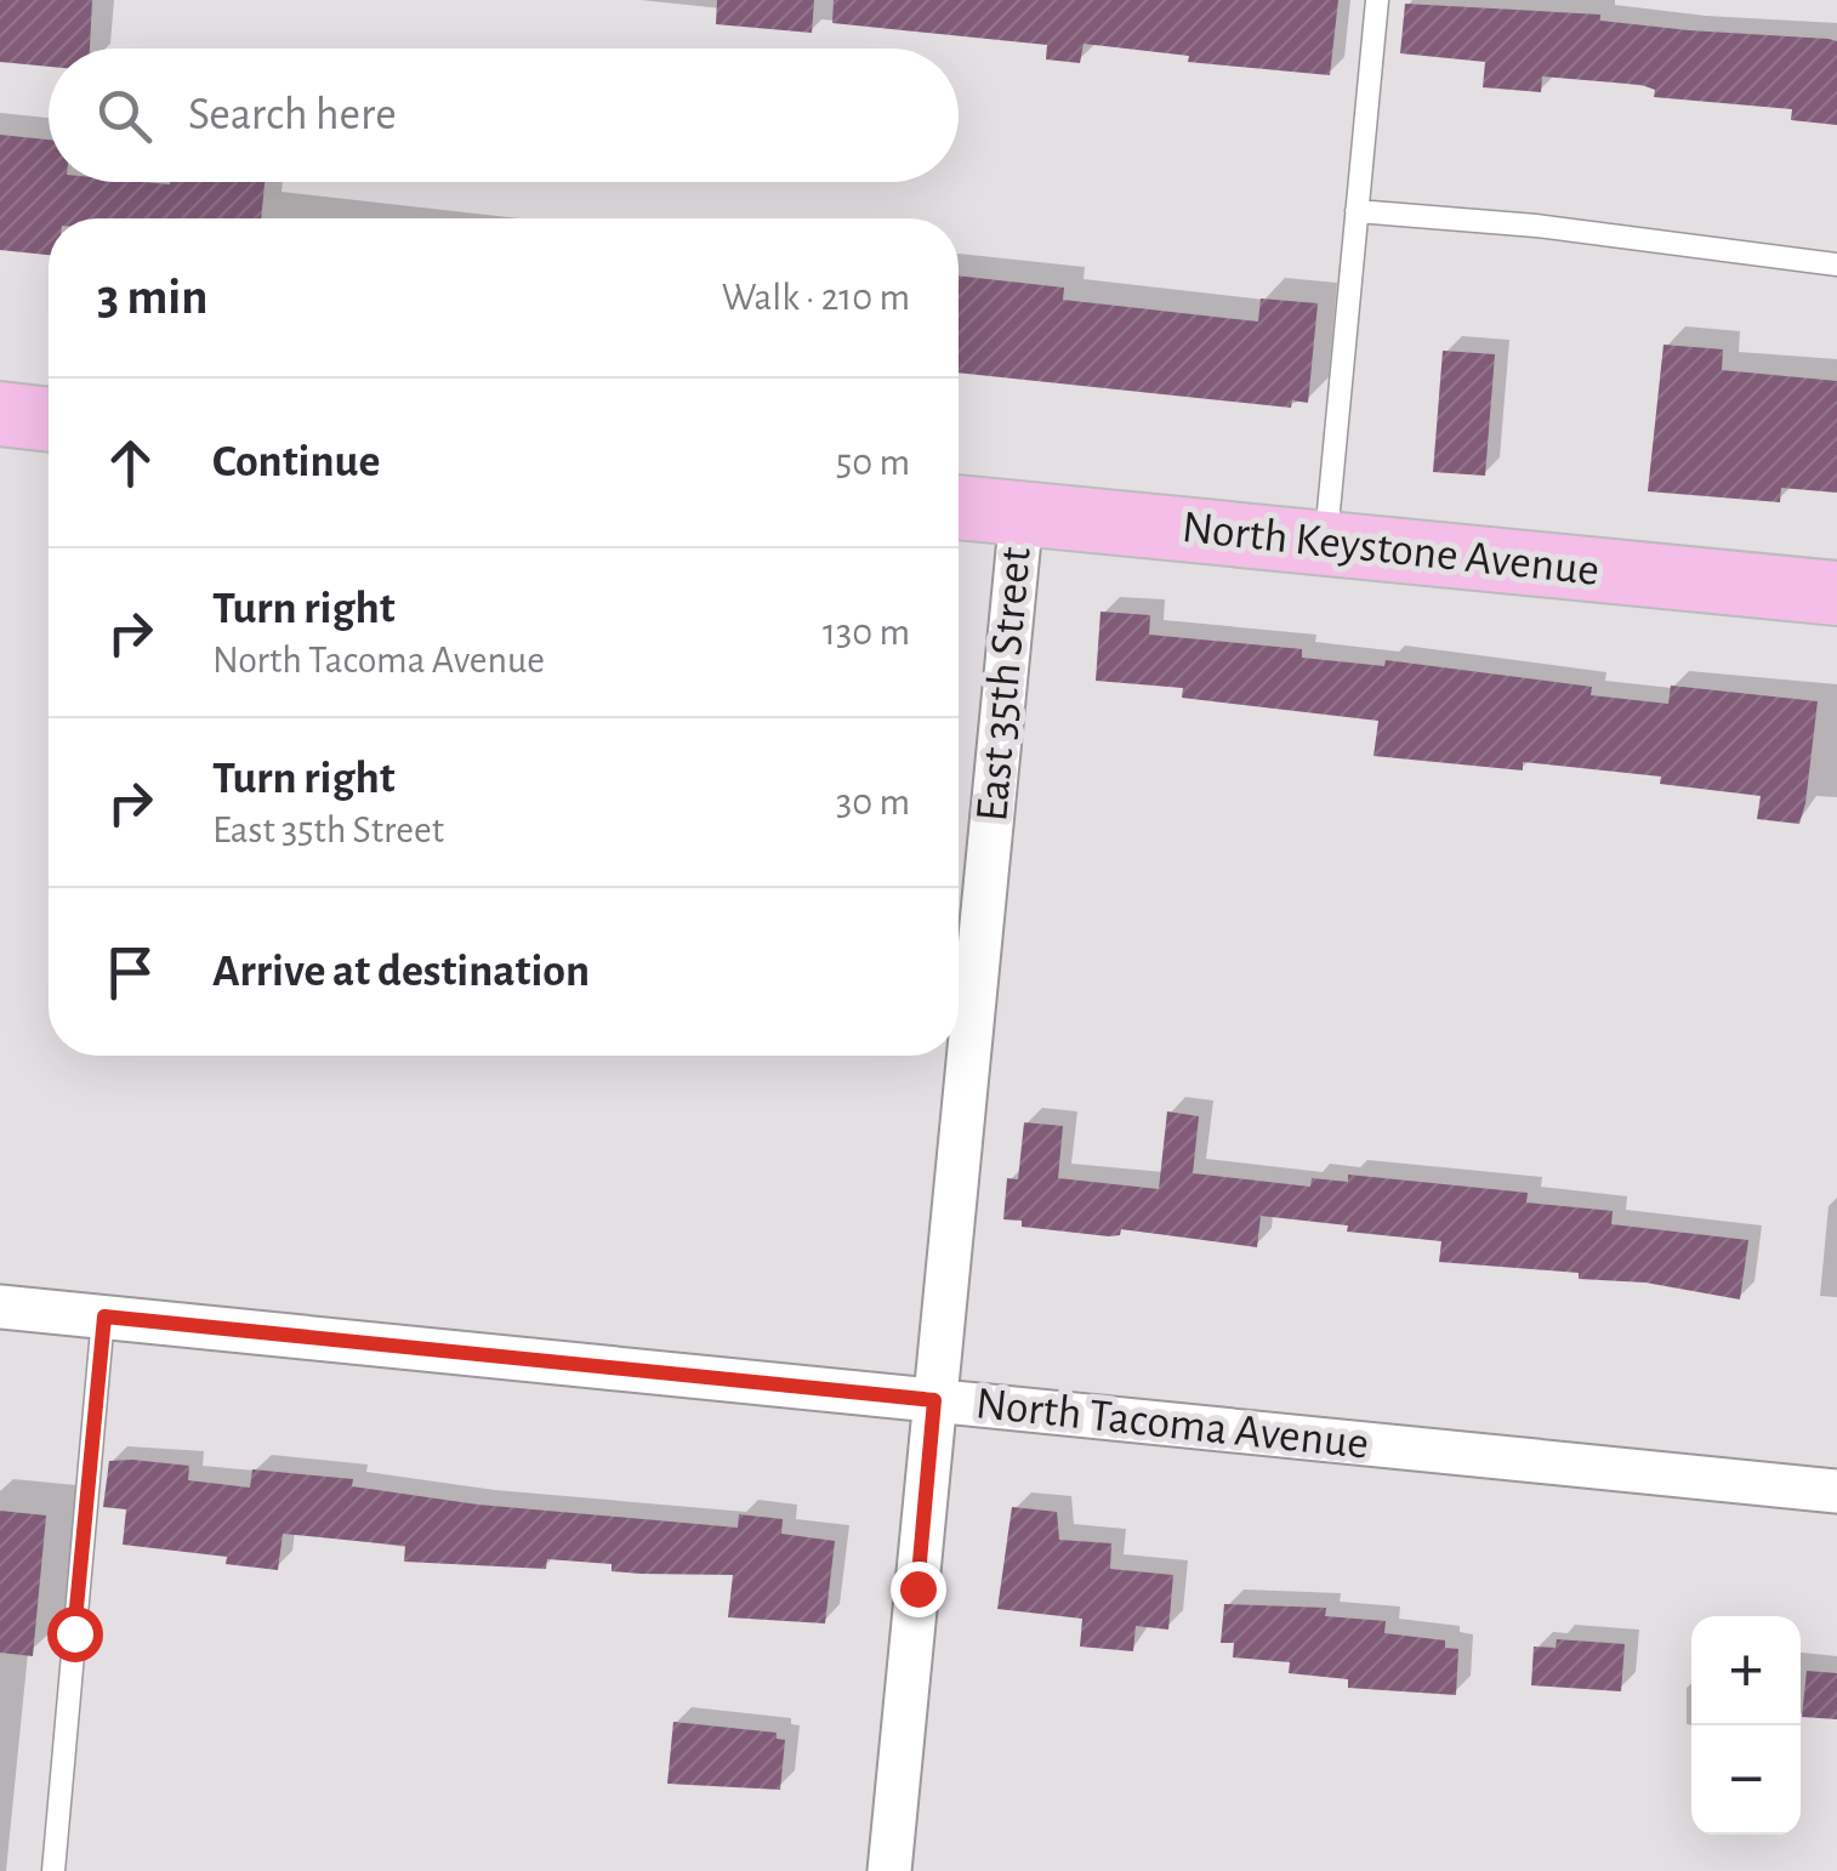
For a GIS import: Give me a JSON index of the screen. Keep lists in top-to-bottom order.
{
  "streets": {
    "main road": ["North Keystone Avenue"],
    "street": ["East 35th Street", "North Tacoma Avenue"]
  },
  "crossings": [
    ["North Keystone Avenue", "East 35th Street"],
    ["East 35th Street", "North Tacoma Avenue"]
  ],
  "page": {
    "search": "Search here",
    "heading": ["3 min", "Walk · 210 m"],
    "list": [
      ["Continue", "50 m"],
      ["Turn right", "North Tacoma Avenue", "130 m"],
      ["Turn right", "East 35th Street", "30 m"],
      "Arrive at destination"
    ],
    "map_buttons": ["+", "−"]
  }
}
